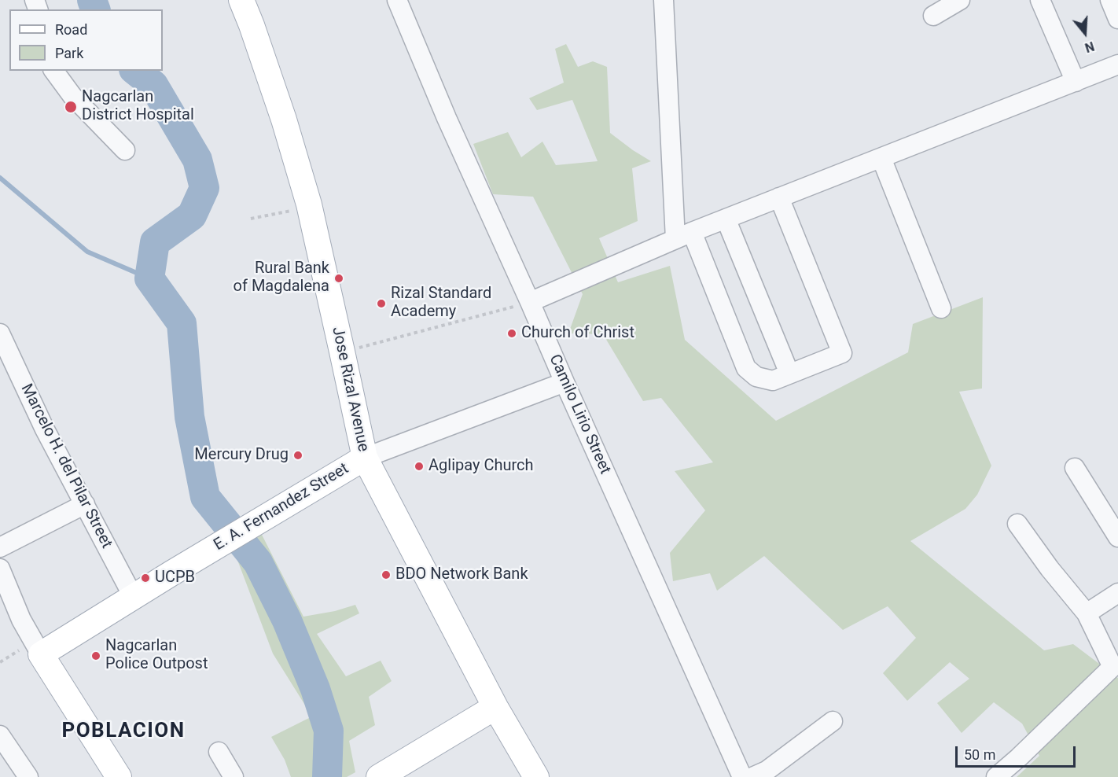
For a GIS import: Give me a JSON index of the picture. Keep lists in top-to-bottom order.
{
  "streets": {
    "main road": ["Jose Rizal Avenue", "E. A. Fernandez Street"],
    "street": ["Camilo Lirio Street", "Marcelo H. del Pilar Street"]
  },
  "crossings": [
    ["Jose Rizal Avenue", "E. A. Fernandez Street"],
    ["Camilo Lirio Street", "E. A. Fernandez Street"],
    ["Marcelo H. del Pilar Street", "E. A. Fernandez Street"]
  ],
  "districts": ["POBLACION"],
  "places": [
    "Nagcarlan District Hospital",
    "Rural Bank of Magdalena",
    "Rizal Standard Academy",
    "Church of Christ",
    "Mercury Drug",
    "Aglipay Church",
    "BDO Network Bank",
    "UCPB",
    "Nagcarlan Police Outpost"
  ],
  "legend": ["Road", "Park"],
  "scale_bar": "50 m",
  "north": "bottom"
}
